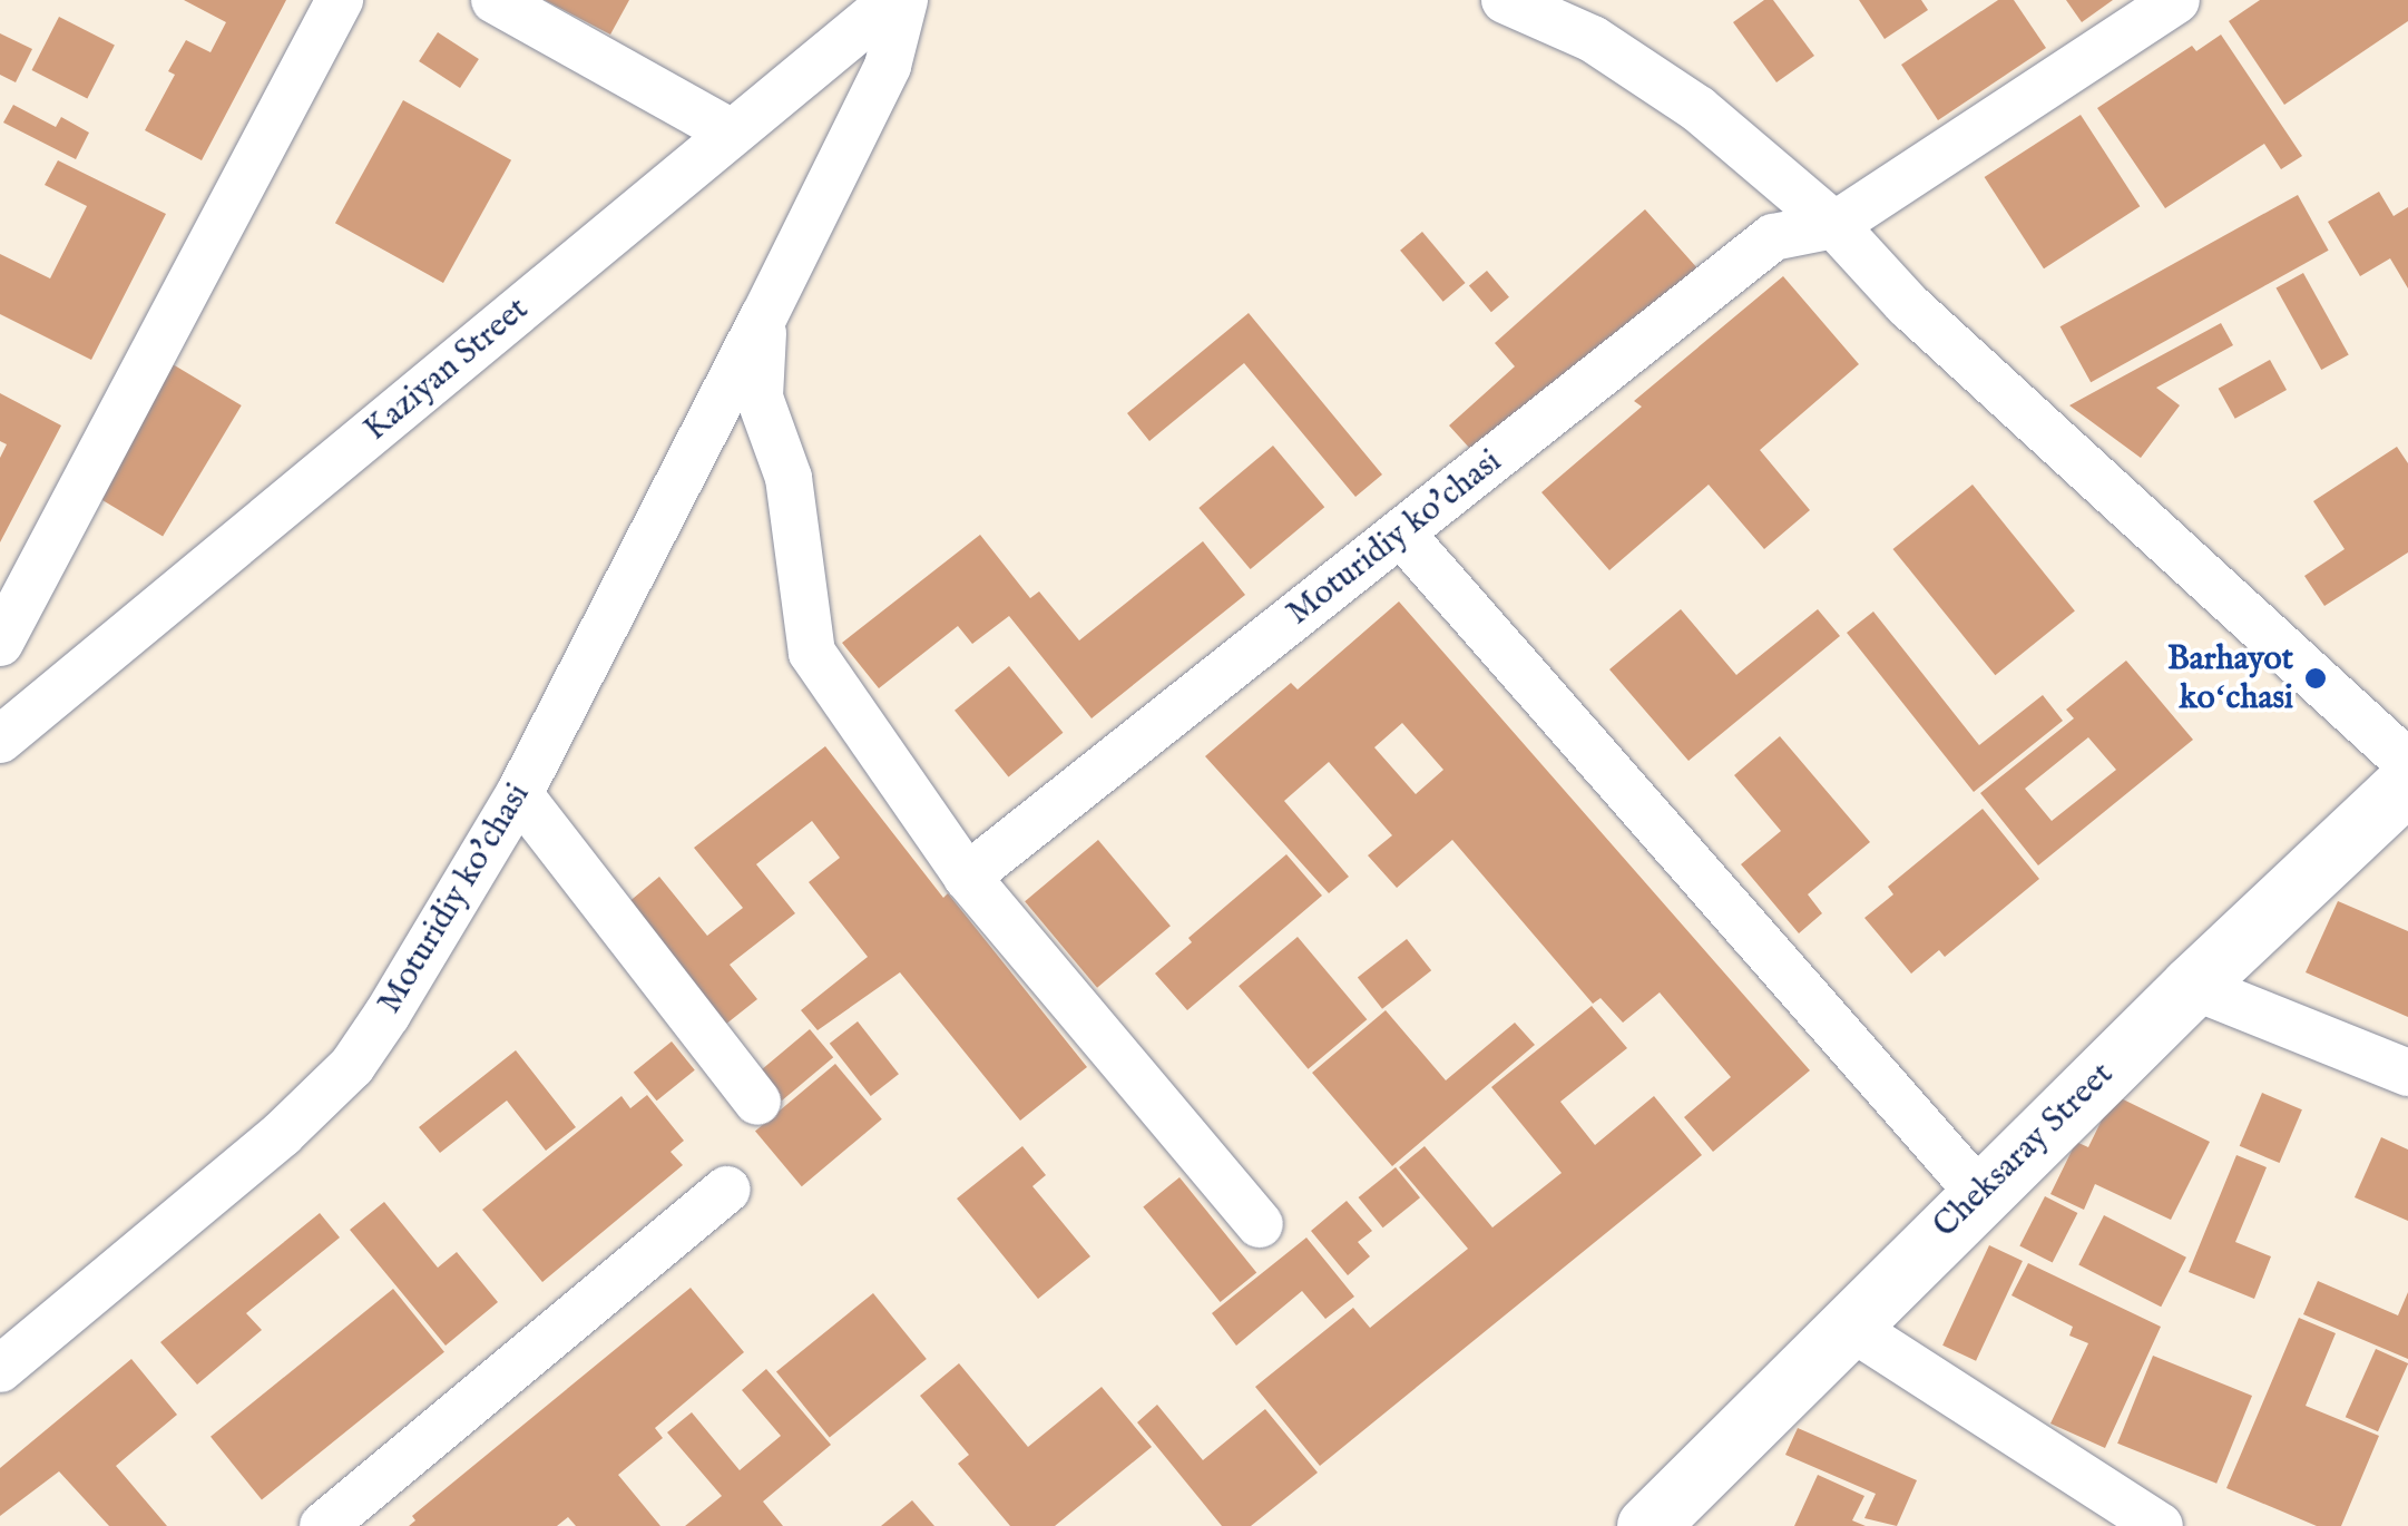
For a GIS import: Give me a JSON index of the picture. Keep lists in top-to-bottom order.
{
  "streets": {
    "street": ["Kaziyan Street", "Moturidiy ko'chasi", "Cheksaray Street"]
  },
  "places": ["Barhayot koʻchasi"]
}
